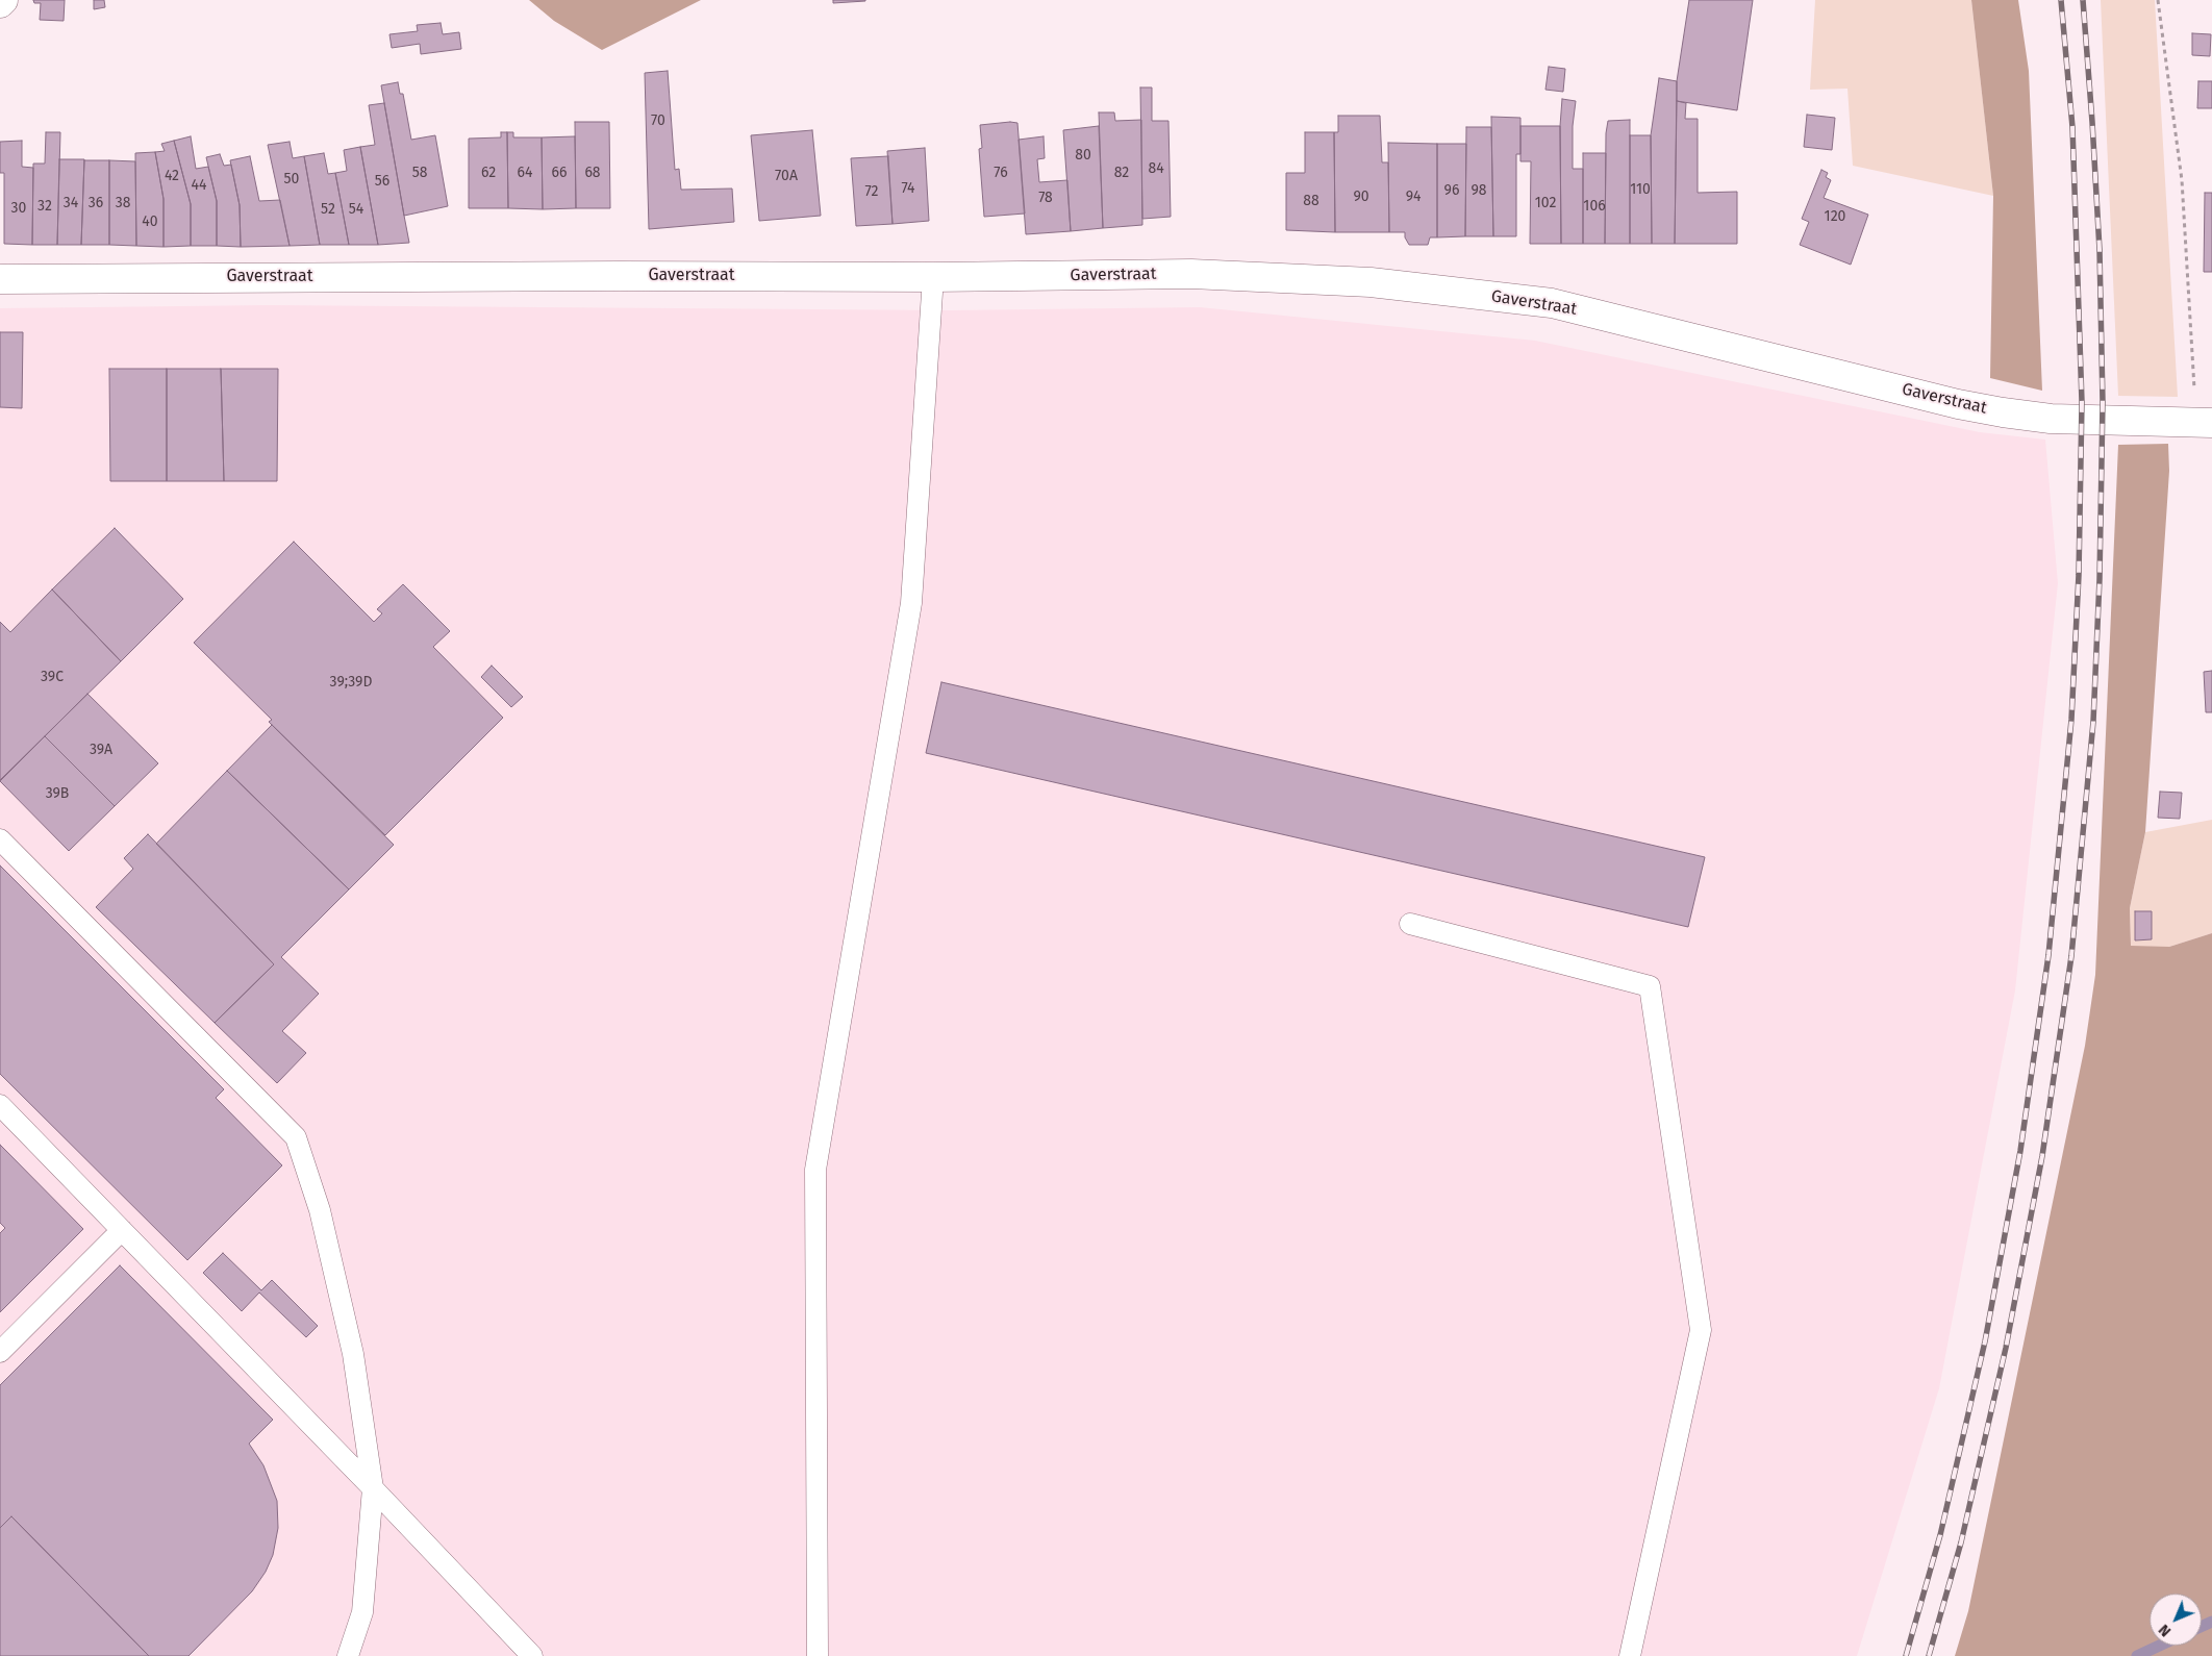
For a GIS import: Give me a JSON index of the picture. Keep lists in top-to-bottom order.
{
  "streets": {
    "street": ["Gaverstraat"]
  },
  "house_numbers": [
    "70",
    "80",
    "84",
    "58",
    "62",
    "64",
    "66",
    "68",
    "76",
    "82",
    "42",
    "70A",
    "50",
    "56",
    "44",
    "74",
    "110",
    "96",
    "98",
    "72",
    "90",
    "94",
    "78",
    "88",
    "34",
    "36",
    "38",
    "102",
    "32",
    "106",
    "30",
    "52",
    "54",
    "120",
    "40",
    "39C",
    "39;39D",
    "39A",
    "39B"
  ],
  "north": "bottom left"
}
